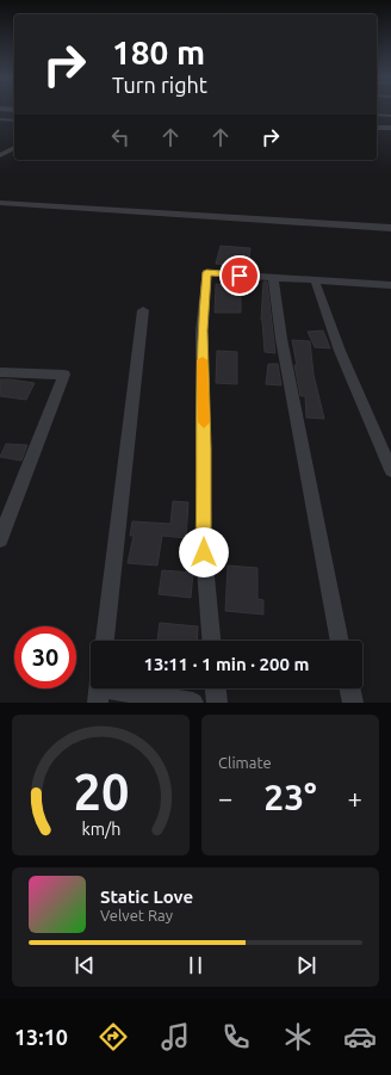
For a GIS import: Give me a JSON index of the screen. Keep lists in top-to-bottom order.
{
  "page": {
    "turn": ["180 m", "Turn right"],
    "limit": "30",
    "trip": "13:11 · 1 min · 200 m",
    "tile": "Climate",
    "heat": ["−", "23°", "+"],
    "song": ["Static Love", "Velvet Ray"],
    "tabs": "13:10",
    "gauge": ["20", "km/h"]
  }
}
